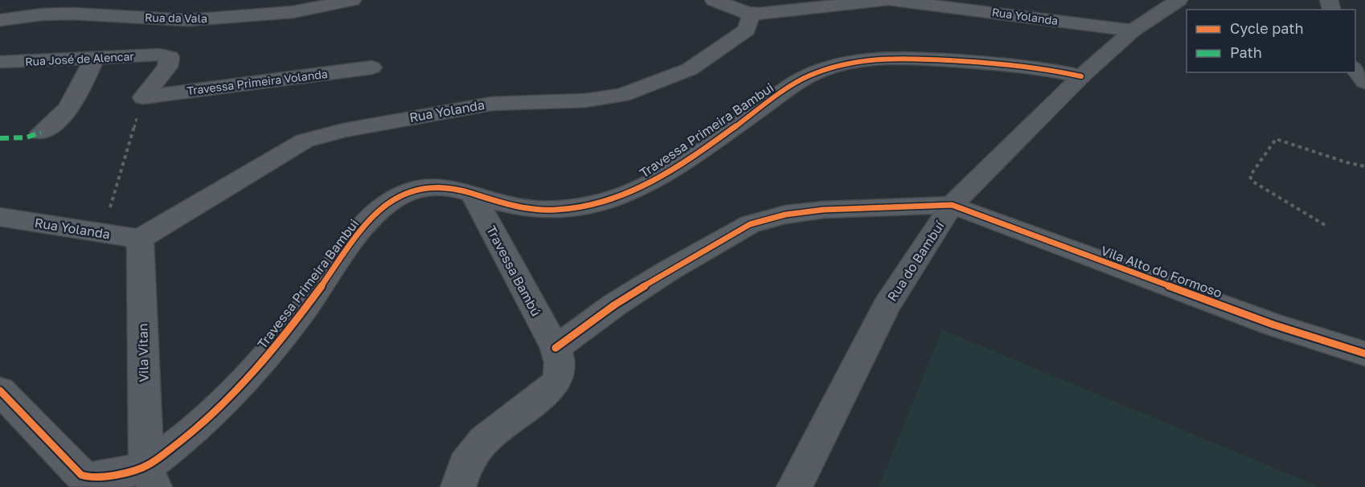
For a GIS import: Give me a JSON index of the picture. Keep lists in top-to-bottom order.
{
  "streets": {
    "main road": ["Rua do Bambuí"],
    "street": [
      "Rua Yolanda",
      "Rua da Vala",
      "Rua José de Alencar",
      "Travessa Primeira Volanda",
      "Travessa Primeira Bambui",
      "Travessa Bambú",
      "Vila Alto do Formoso",
      "Vila Vitan"
    ]
  },
  "crossings": [
    ["Rua Yolanda", "Rua do Bambuí"],
    ["Rua Yolanda", "Vila Vitan"],
    ["Rua José de Alencar", "Travessa Primeira Volanda"],
    ["Travessa Primeira Bambui", "Rua do Bambuí"],
    ["Travessa Primeira Bambui", "Travessa Bambú"],
    ["Travessa Primeira Bambui", "Vila Vitan"],
    ["Rua do Bambuí", "Vila Alto do Formoso"]
  ],
  "legend": ["Cycle path", "Path"]
}
